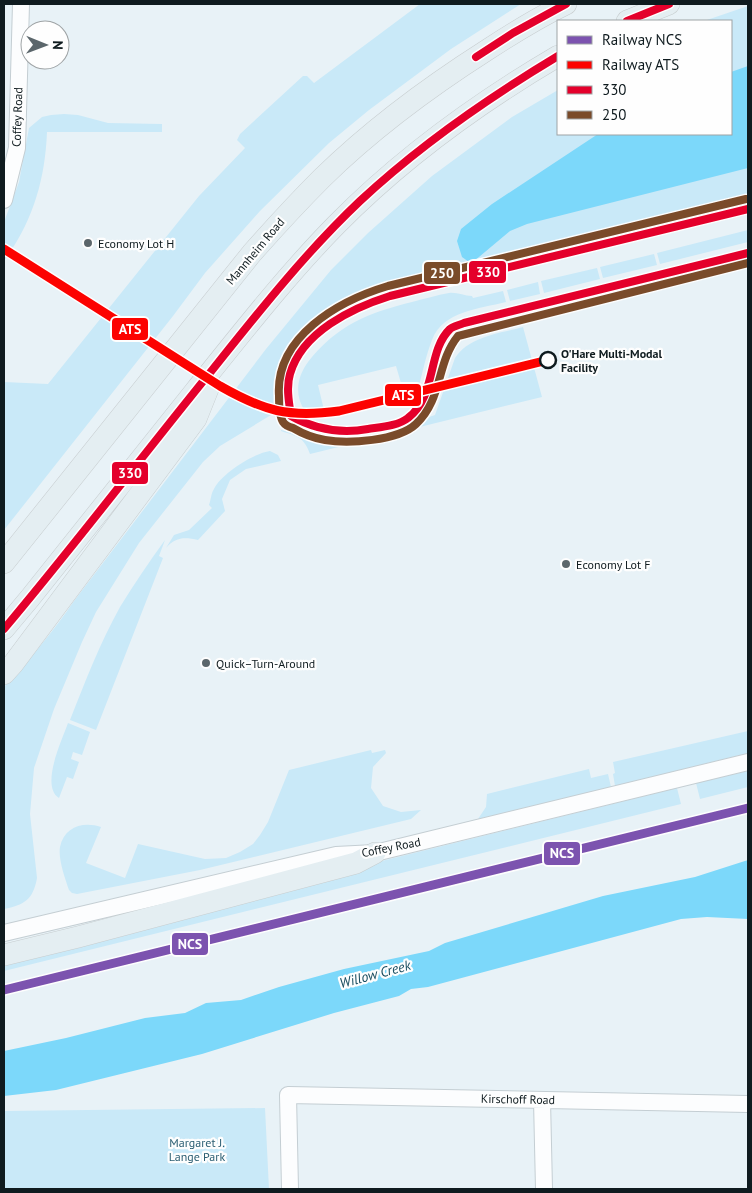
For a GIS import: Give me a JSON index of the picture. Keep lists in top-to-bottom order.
{
  "streets": {
    "main road": ["Mannheim Road"],
    "street": ["Coffey Road", "Kirschoff Road"]
  },
  "water": ["Willow Creek"],
  "parks": ["Margaret J. Lange Park"],
  "places": [
    "Economy Lot H",
    "O'Hare Multi-Modal Facility",
    "Economy Lot F",
    "Quick–Turn-Around"
  ],
  "lines": [
    "transit line 330",
    "transit line 250",
    "rail line ATS",
    "rail line NCS"
  ],
  "legend": [
    "Railway NCS",
    "Railway ATS",
    "330",
    "250"
  ],
  "north": "right"
}
